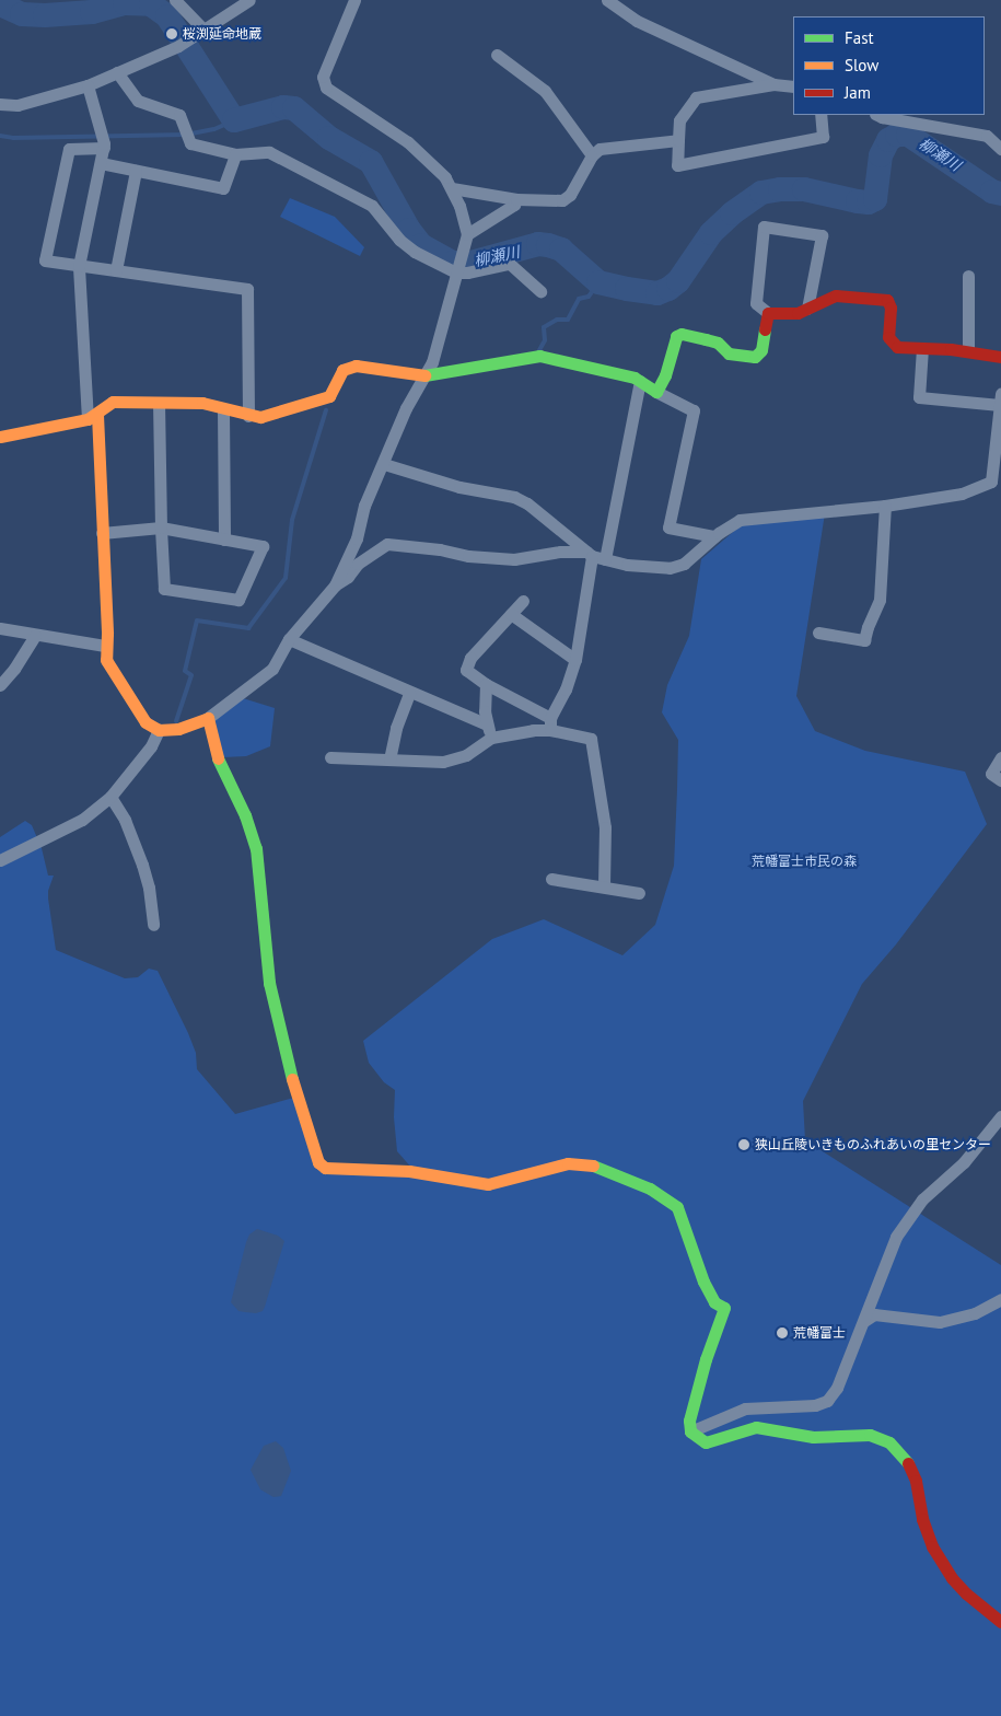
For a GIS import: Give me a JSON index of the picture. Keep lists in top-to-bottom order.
{
  "water": ["柳瀬川"],
  "parks": ["荒幡富士市民の森"],
  "places": ["桜渕延命地蔵", "狭山丘陵いきものふれあいの里センター", "荒幡富士"],
  "legend": ["Fast", "Slow", "Jam"]
}
